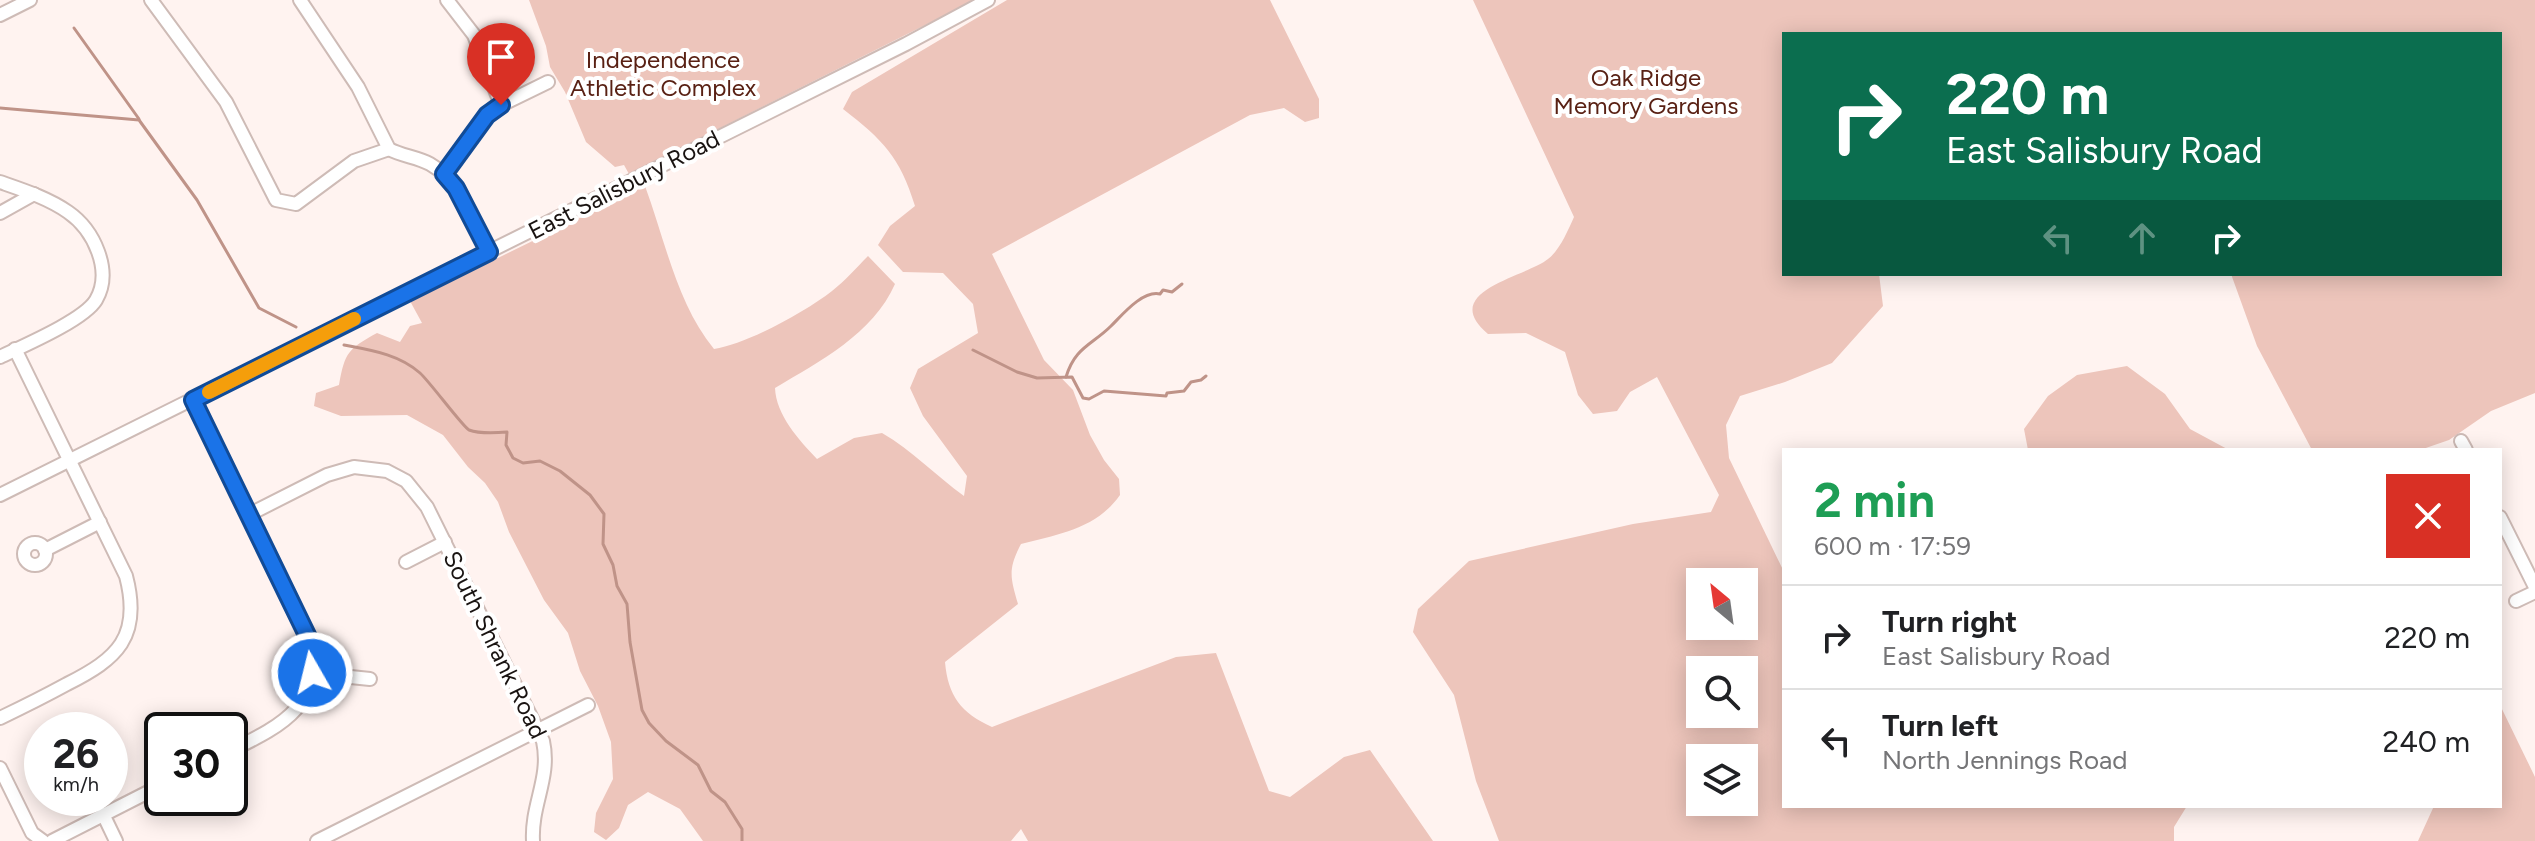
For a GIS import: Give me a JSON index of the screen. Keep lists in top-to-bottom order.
{
  "streets": {
    "street": ["East Salisbury Road", "South Shrank Road"]
  },
  "parks": ["Independence Athletic Complex", "Oak Ridge Memory Gardens"],
  "north": "top left",
  "page": {
    "turn": ["220 m", "East Salisbury Road"],
    "heading": ["2 min", "600 m · 17:59"],
    "list": [
      {
        "name": "Turn right",
        "note": "East Salisbury Road",
        "value": "220 m"
      },
      {
        "name": "Turn left",
        "note": "North Jennings Road",
        "value": "240 m"
      }
    ],
    "speed": "26 km/h",
    "limit": "30"
  }
}
